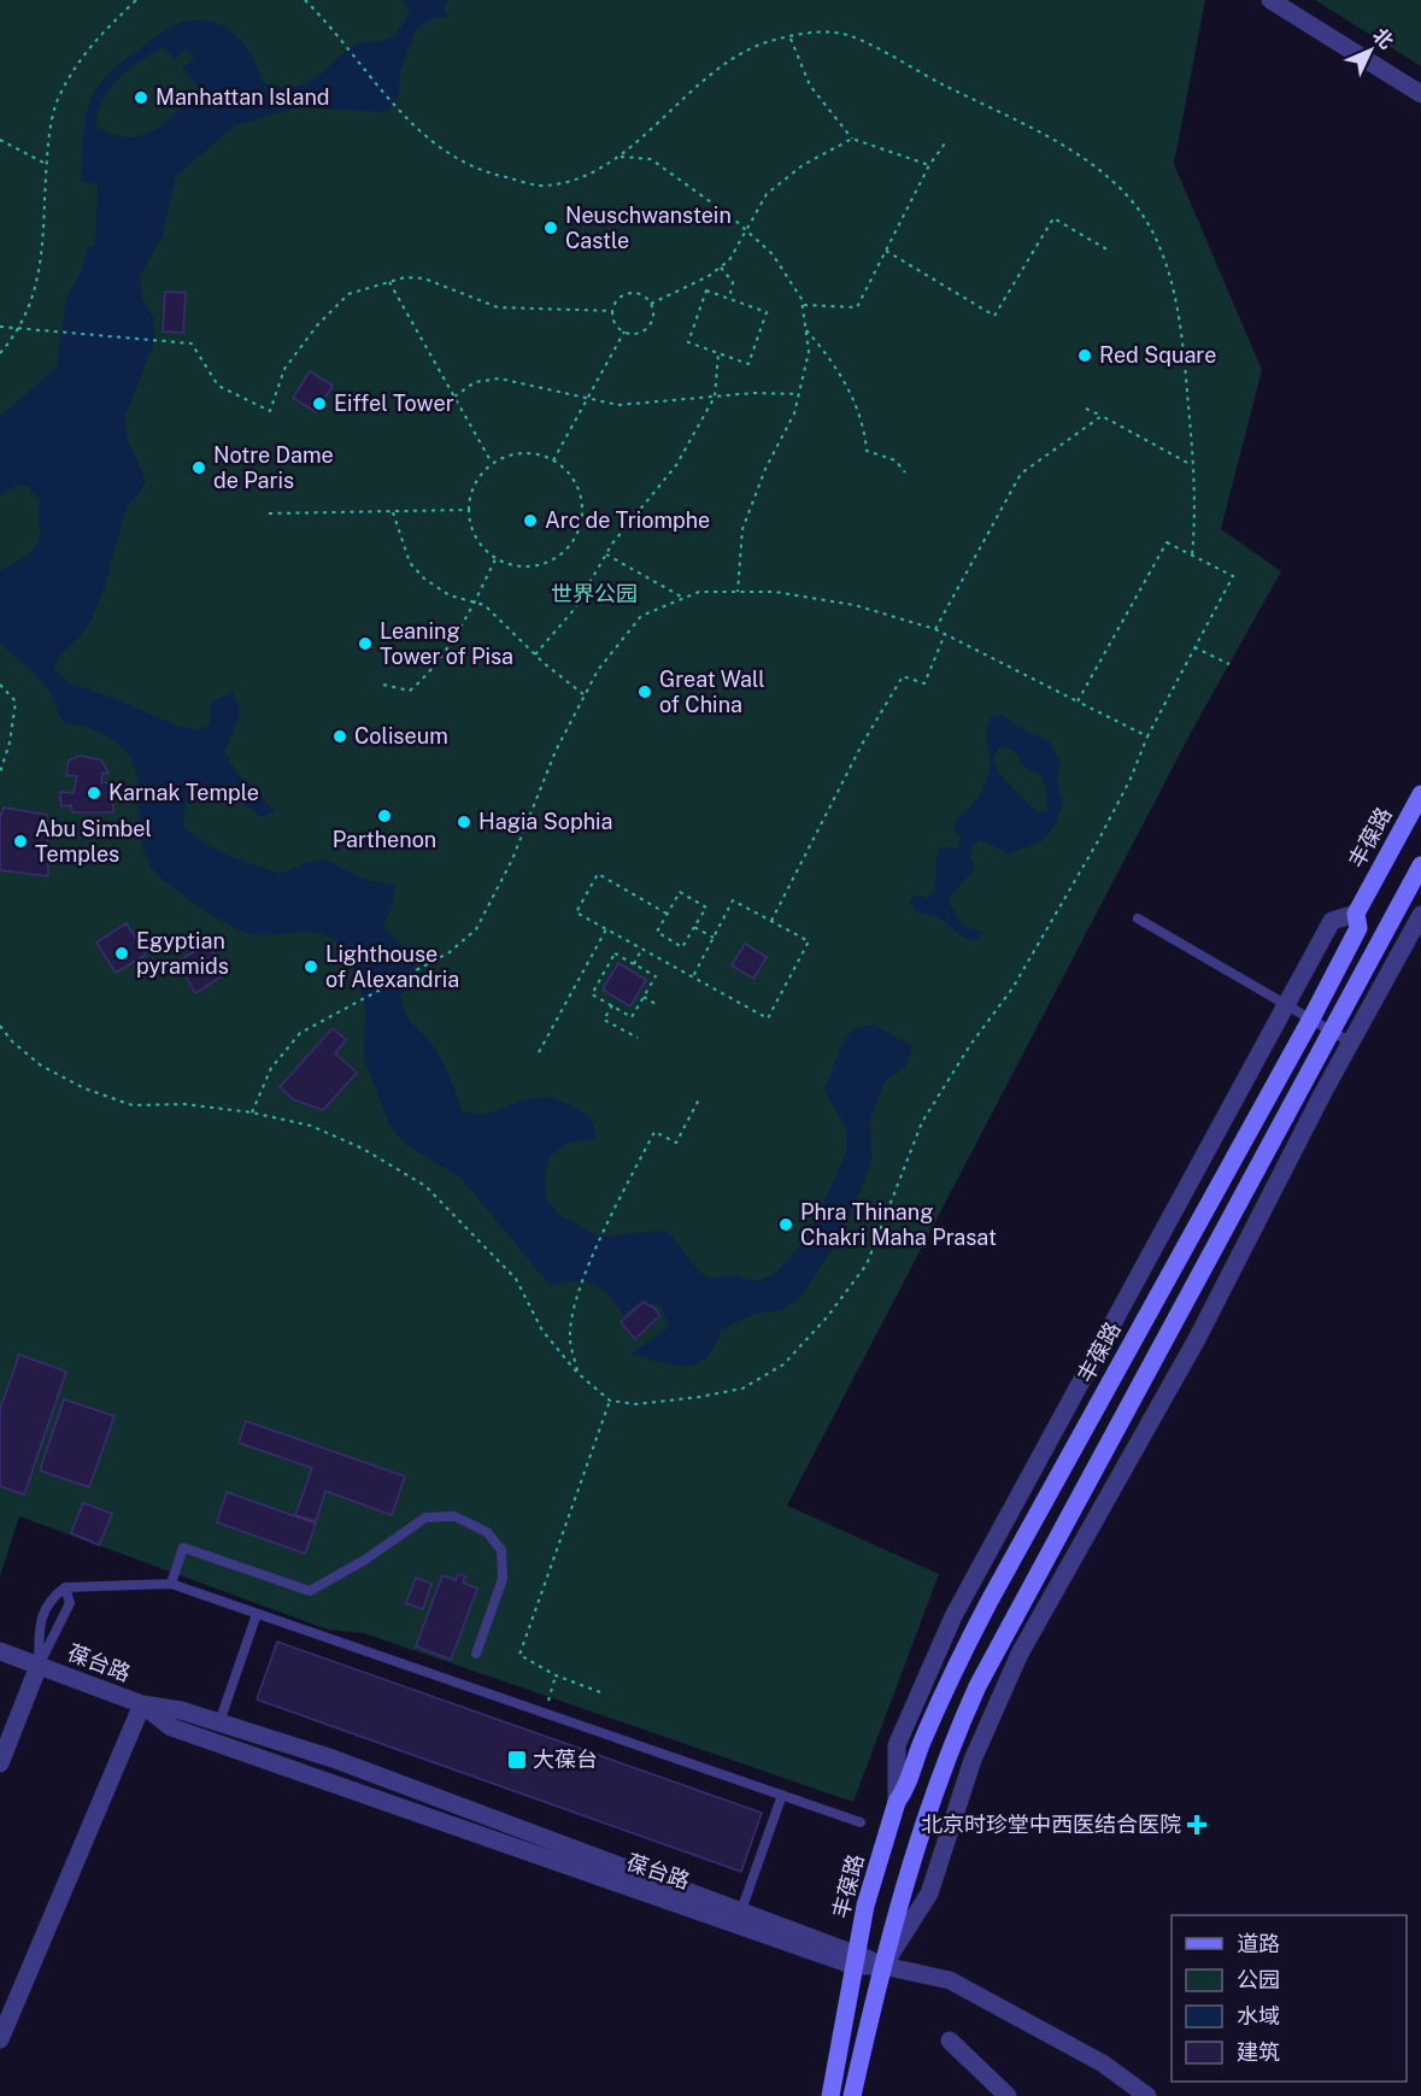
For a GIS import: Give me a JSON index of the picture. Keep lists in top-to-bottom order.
{
  "streets": {
    "main road": ["丰葆路"],
    "street": ["葆台路"]
  },
  "crossings": [
    ["丰葆路", "葆台路"]
  ],
  "parks": ["世界公园"],
  "places": {
    "other": [
      "Manhattan Island",
      "Neuschwanstein Castle",
      "Red Square",
      "Eiffel Tower",
      "Notre Dame de Paris",
      "Arc de Triomphe",
      "Leaning Tower of Pisa",
      "Great Wall of China",
      "Coliseum",
      "Karnak Temple",
      "Parthenon",
      "Hagia Sophia",
      "Abu Simbel Temples",
      "Egyptian pyramids",
      "Lighthouse of Alexandria",
      "Phra Thinang Chakri Maha Prasat"
    ],
    "transit": ["大葆台"],
    "health": ["北京时珍堂中西医结合医院"]
  },
  "legend": [
    "道路",
    "公园",
    "水域",
    "建筑"
  ],
  "north": "top right"
}
